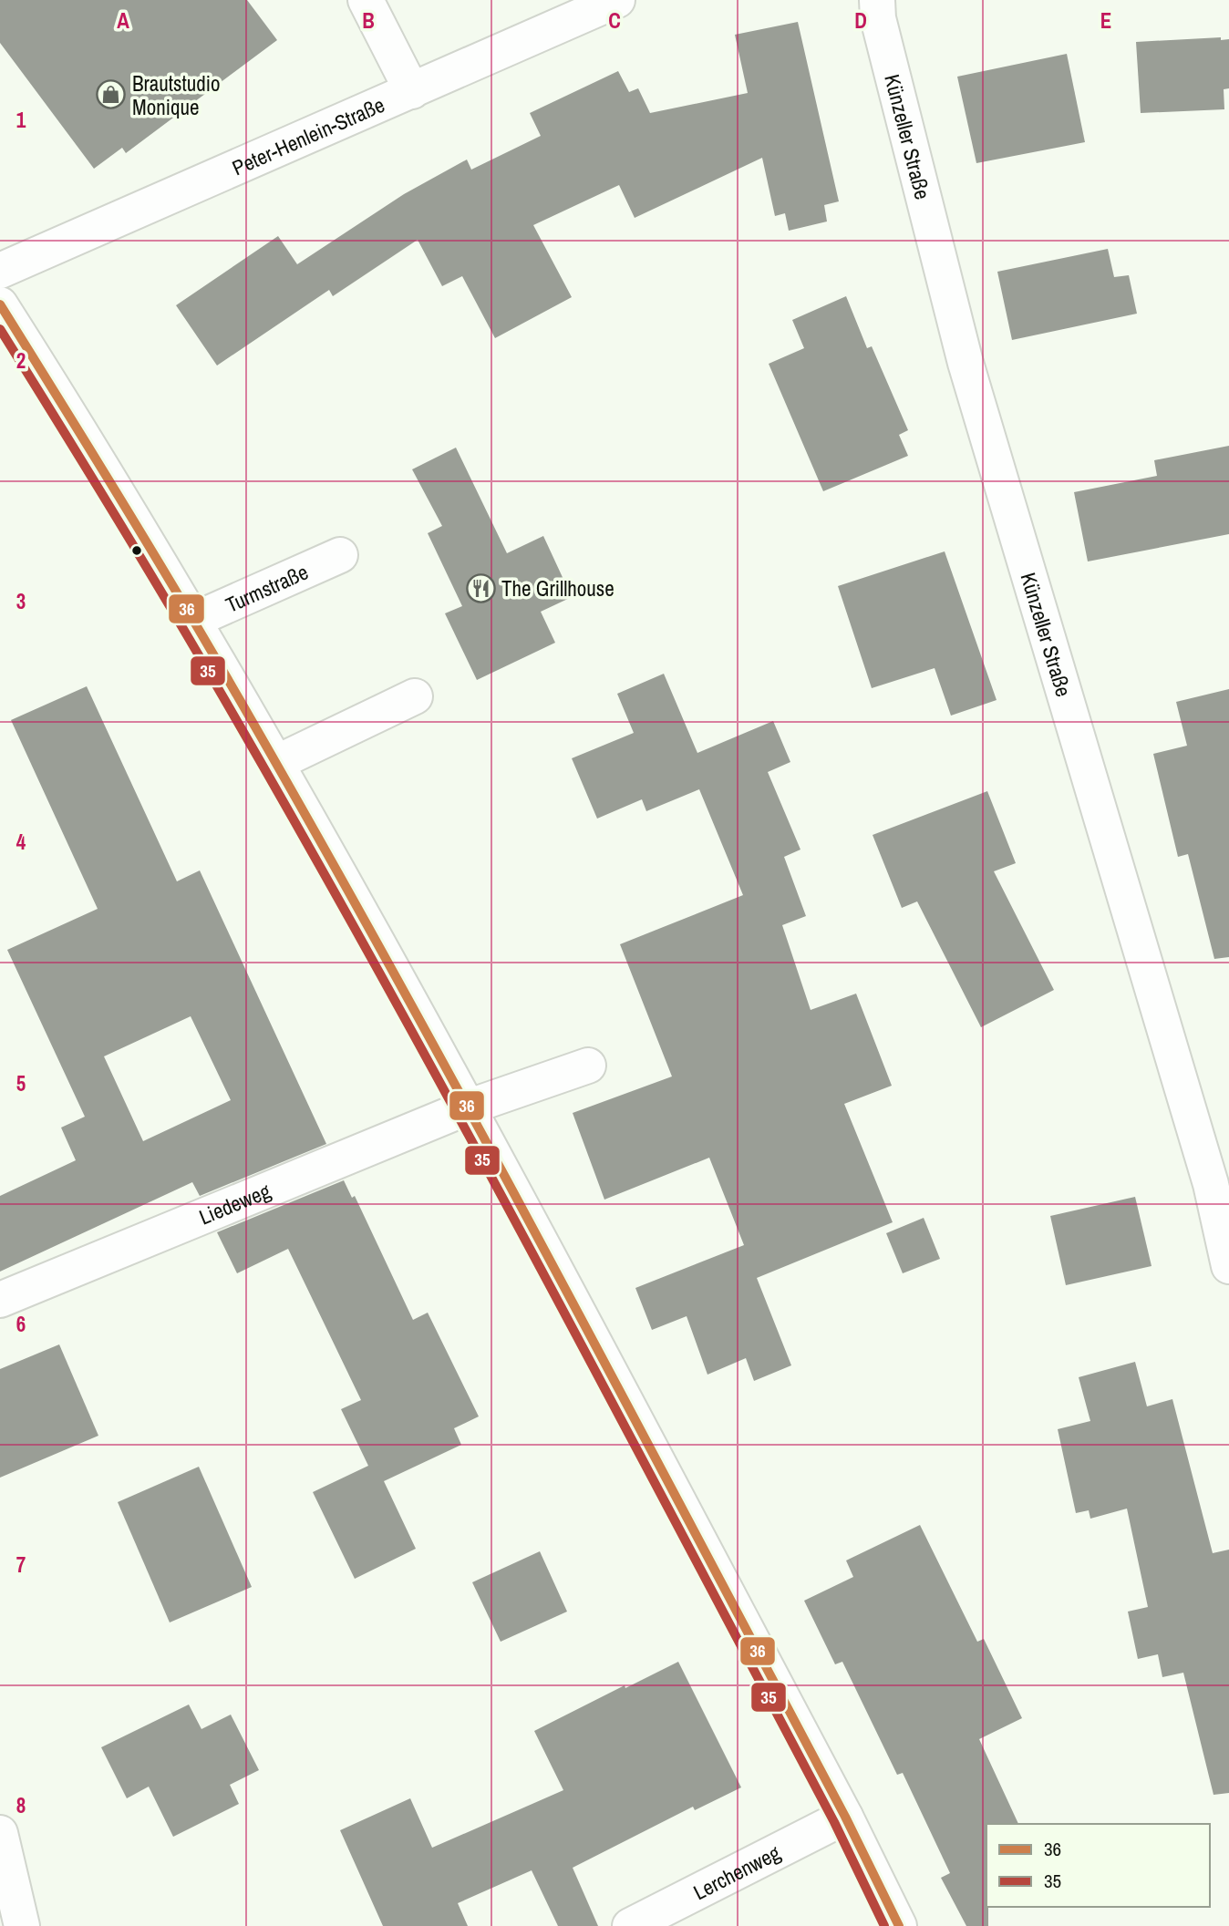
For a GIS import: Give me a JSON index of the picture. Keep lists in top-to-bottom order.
{
  "streets": {
    "street": [
      "Peter-Henlein-Straße",
      "Künzeller Straße",
      "Turmstraße",
      "Liedeweg",
      "Lerchenweg"
    ]
  },
  "places": {
    "shop": ["Brautstudio Monique"],
    "restaurant": ["The Grillhouse"]
  },
  "lines": ["transit line 36", "transit line 35"],
  "legend": ["36", "35"],
  "grid": {
    "columns": [
      "A",
      "B",
      "C",
      "D",
      "E"
    ],
    "rows": [
      "1",
      "2",
      "3",
      "4",
      "5",
      "6",
      "7",
      "8"
    ]
  }
}
